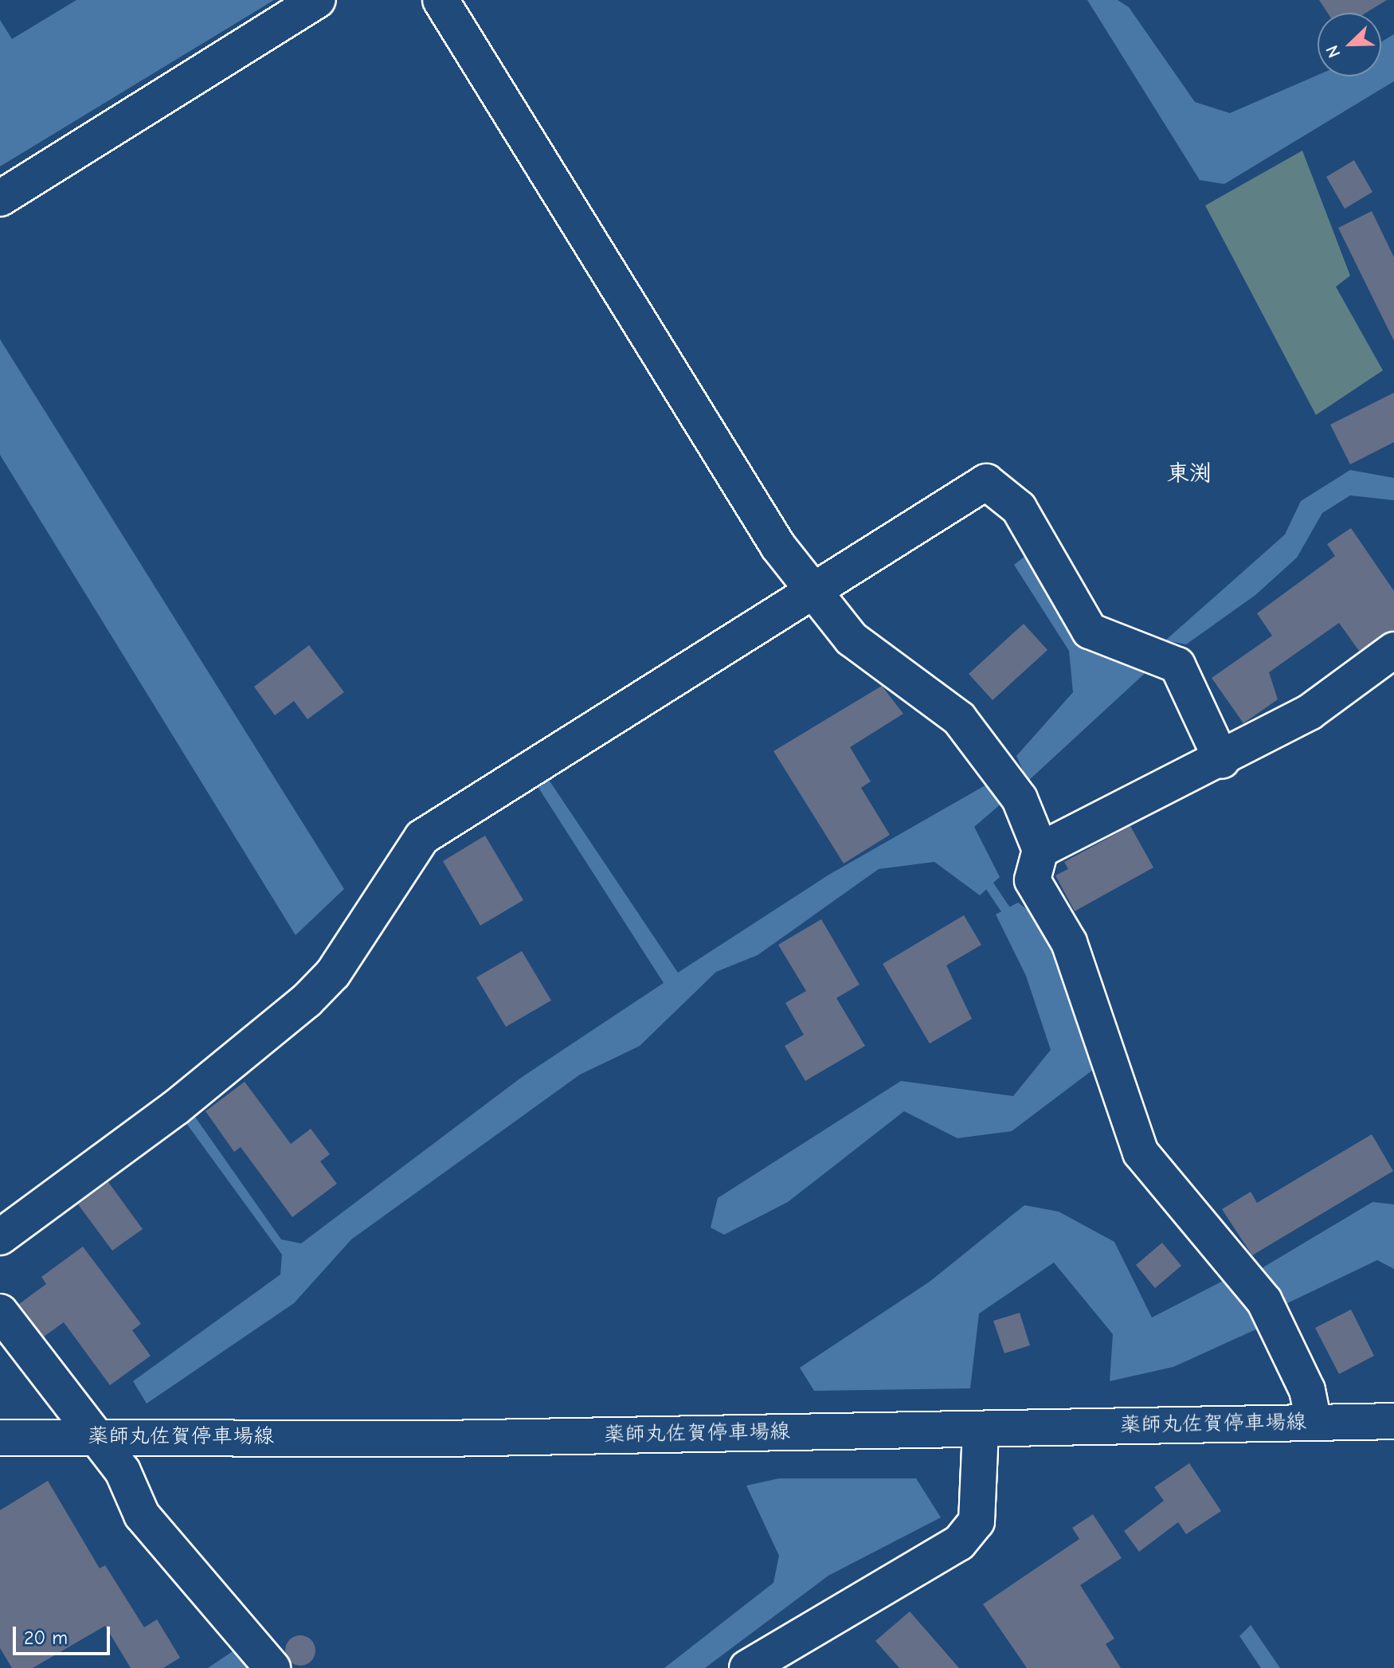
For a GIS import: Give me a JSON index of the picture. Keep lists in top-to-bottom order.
{
  "streets": {
    "street": ["薬師丸佐賀停車場線"]
  },
  "districts": ["東渕"],
  "scale_bar": "20 m",
  "north": "bottom left"
}
